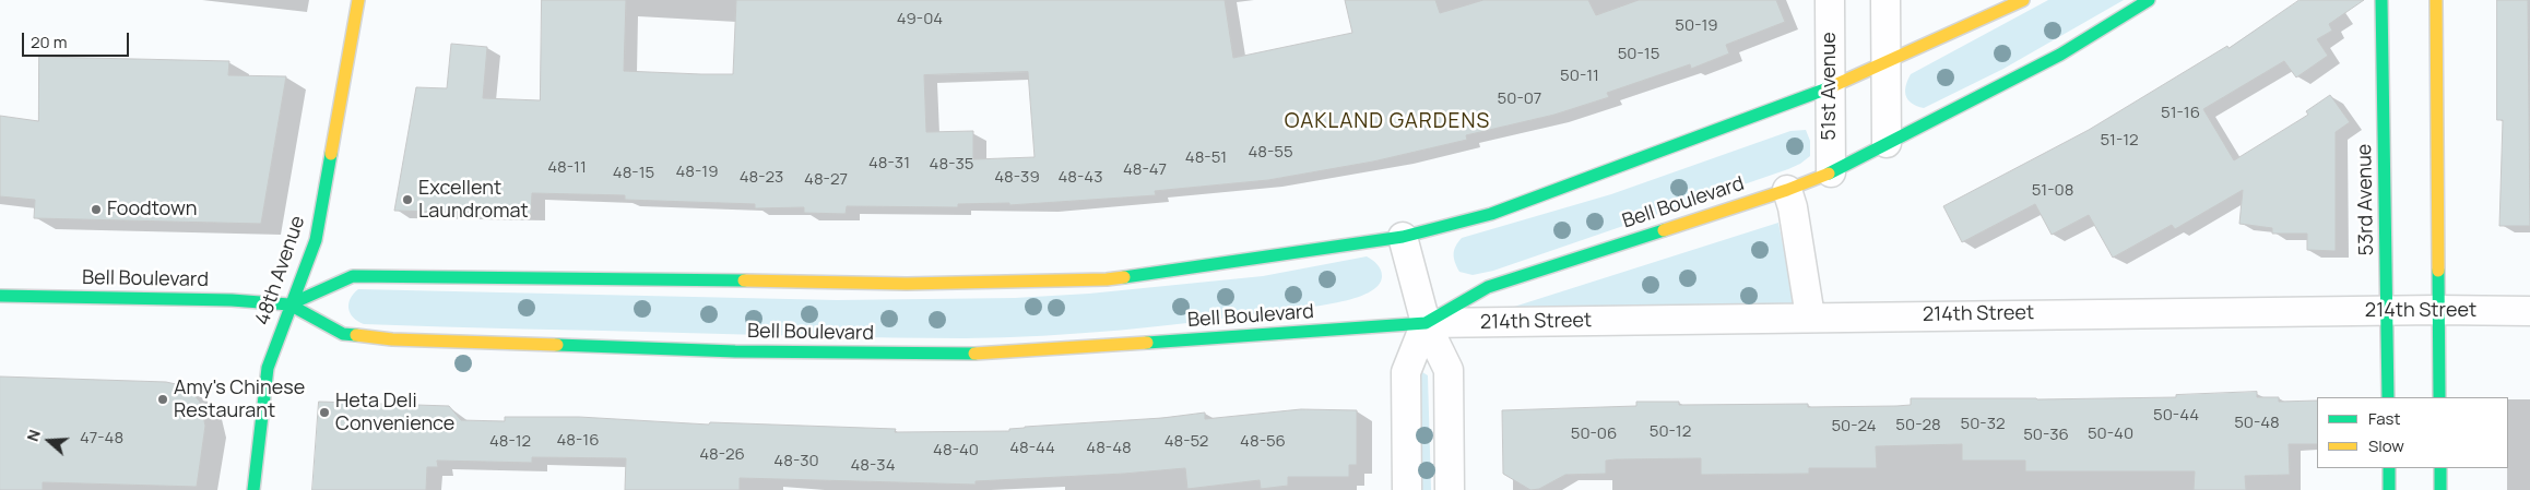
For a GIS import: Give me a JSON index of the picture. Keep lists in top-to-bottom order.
{
  "streets": {
    "street": [
      "51st Avenue",
      "53rd Avenue",
      "Bell Boulevard",
      "48th Avenue",
      "214th Street"
    ]
  },
  "crossings": [
    ["51st Avenue", "Bell Boulevard"],
    ["53rd Avenue", "214th Street"],
    ["Bell Boulevard", "48th Avenue"],
    ["Bell Boulevard", "214th Street"]
  ],
  "districts": ["OAKLAND GARDENS"],
  "places": [
    "Excellent Laundromat",
    "Foodtown",
    "Amy's Chinese Restaurant",
    "Heta Deli Convenience"
  ],
  "house_numbers": [
    "49-04",
    "50-19",
    "50-15",
    "50-11",
    "50-07",
    "51-16",
    "51-12",
    "48-55",
    "48-51",
    "48-31",
    "48-35",
    "48-11",
    "48-47",
    "48-19",
    "48-15",
    "48-23",
    "48-39",
    "48-43",
    "48-27",
    "51-08",
    "50-44",
    "50-48",
    "50-32",
    "50-28",
    "50-24",
    "50-12",
    "50-06",
    "50-40",
    "50-36",
    "47-48",
    "48-16",
    "48-12",
    "48-52",
    "48-56",
    "48-44",
    "48-48",
    "48-40",
    "48-26",
    "48-30",
    "48-34"
  ],
  "legend": ["Fast", "Slow"],
  "scale_bar": "20 m",
  "north": "left"
}
